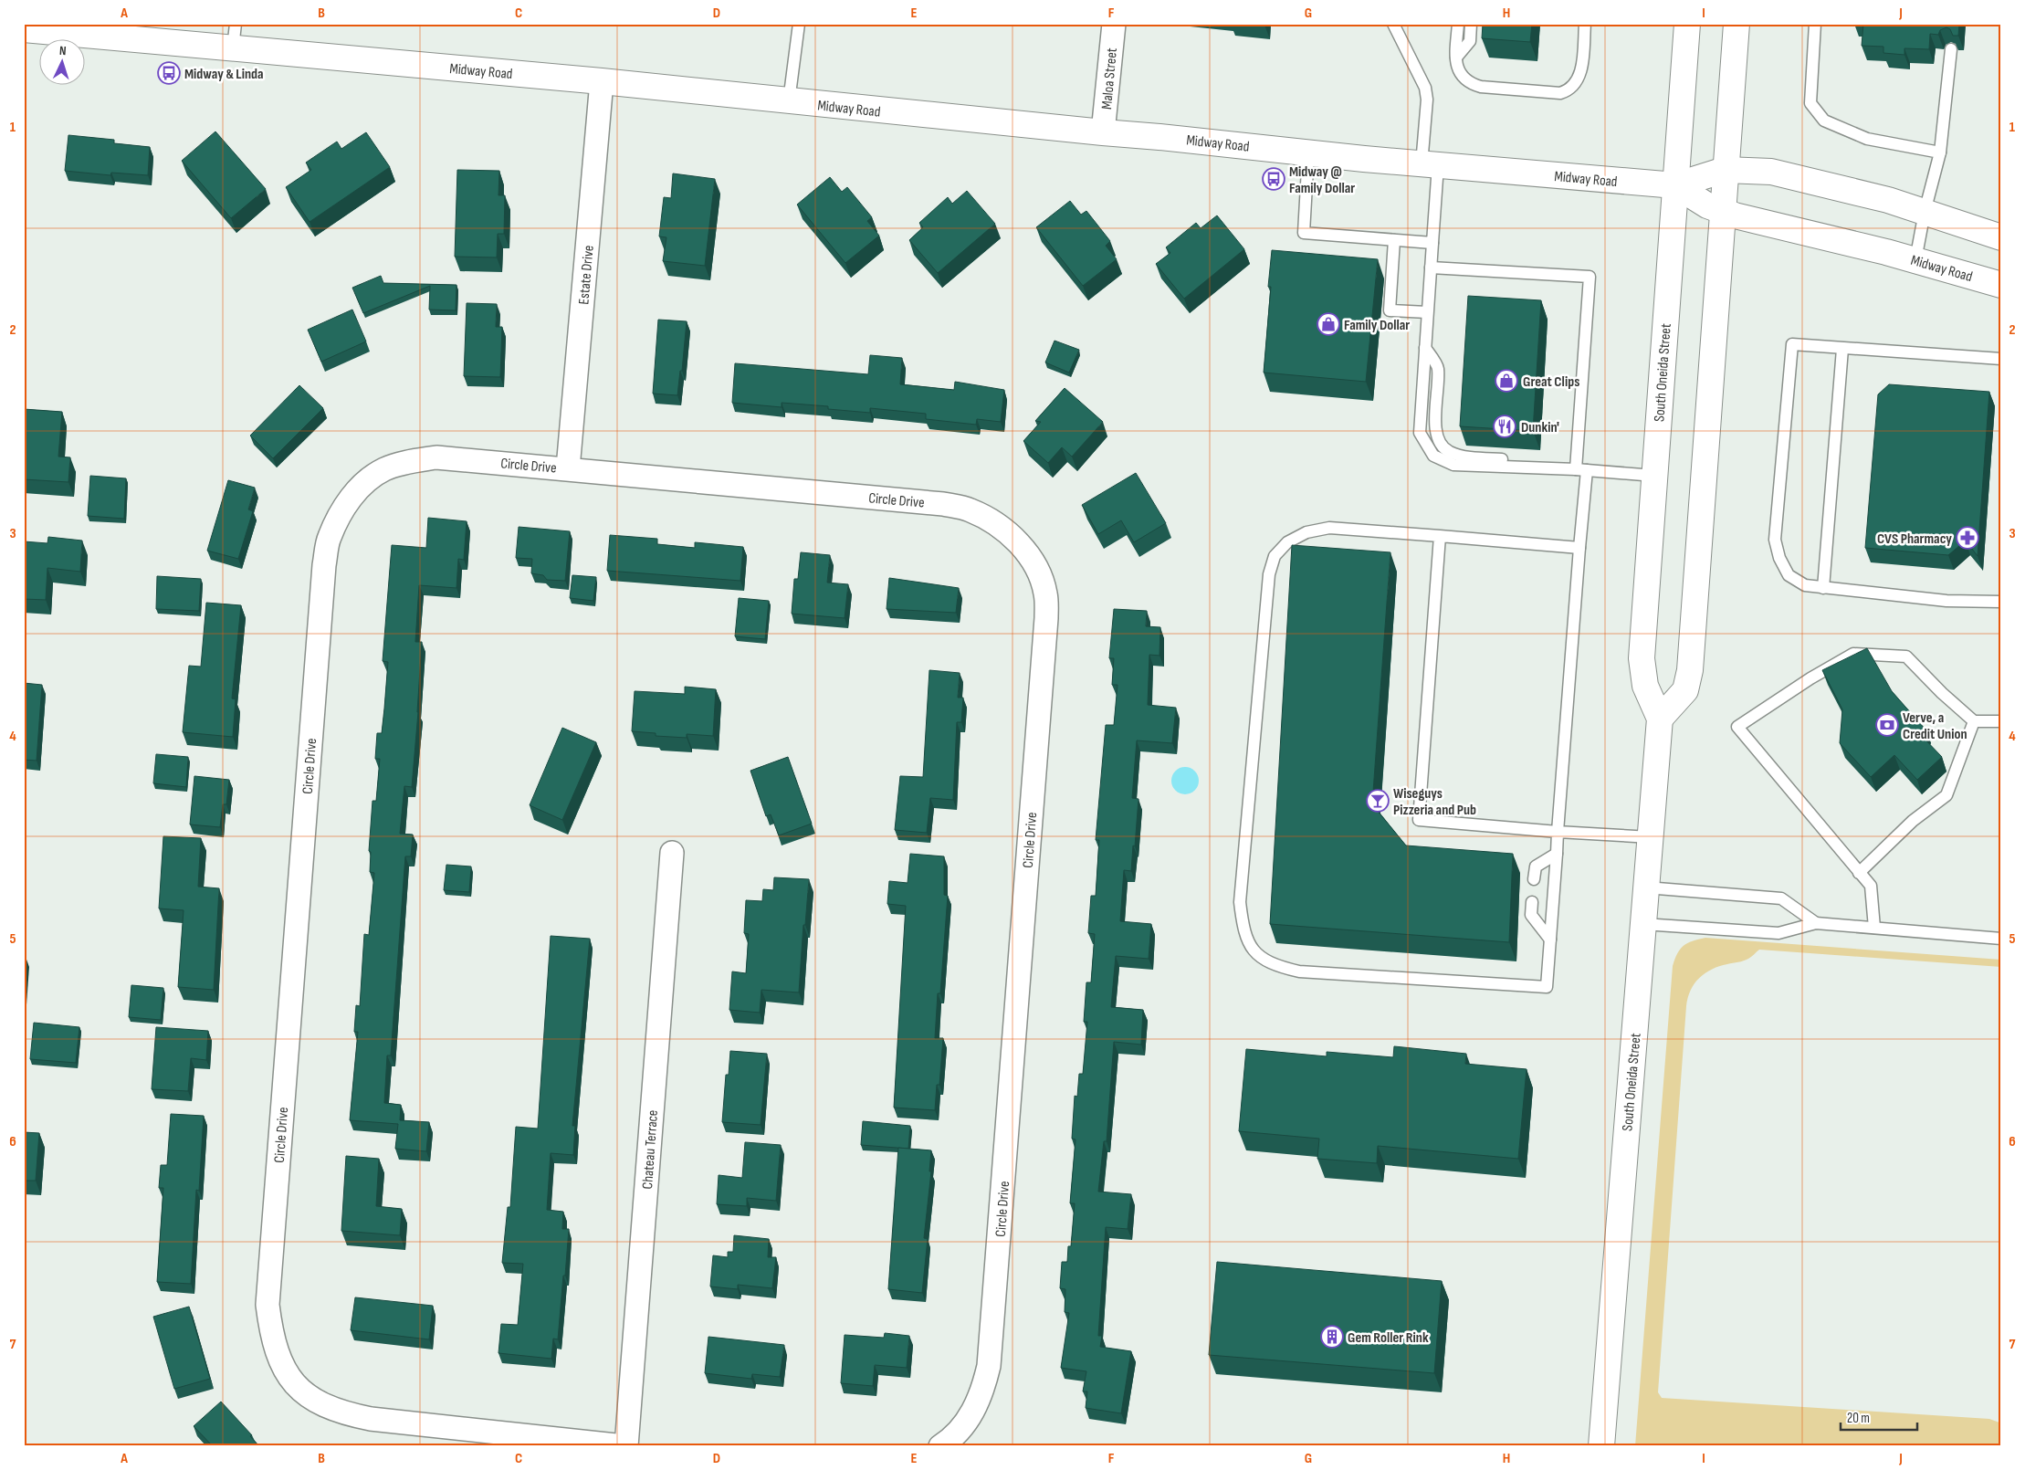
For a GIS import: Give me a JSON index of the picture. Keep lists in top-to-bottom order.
{
  "streets": {
    "main road": ["Midway Road", "South Oneida Street"],
    "street": [
      "Maloa Street",
      "Estate Drive",
      "Circle Drive",
      "Chateau Terrace"
    ]
  },
  "crossings": [
    ["Midway Road", "Maloa Street"],
    ["Midway Road", "Estate Drive"],
    ["Midway Road", "South Oneida Street"],
    ["Estate Drive", "Circle Drive"],
    ["Circle Drive", "Chateau Terrace"]
  ],
  "places": {
    "bus stop": ["Midway & Linda", "Midway @ Family Dollar"],
    "shop": ["Family Dollar", "Great Clips"],
    "restaurant": ["Dunkin'"],
    "pharmacy": ["CVS Pharmacy"],
    "bank": ["Verve, a Credit Union"],
    "bar": ["Wiseguys Pizzeria and Pub"],
    "building": ["Gem Roller Rink"]
  },
  "scale_bar": "20 m",
  "north": "top",
  "grid": {
    "columns": [
      "A",
      "B",
      "C",
      "D",
      "E",
      "F",
      "G",
      "H",
      "I",
      "J"
    ],
    "rows": [
      "1",
      "2",
      "3",
      "4",
      "5",
      "6",
      "7"
    ]
  }
}
